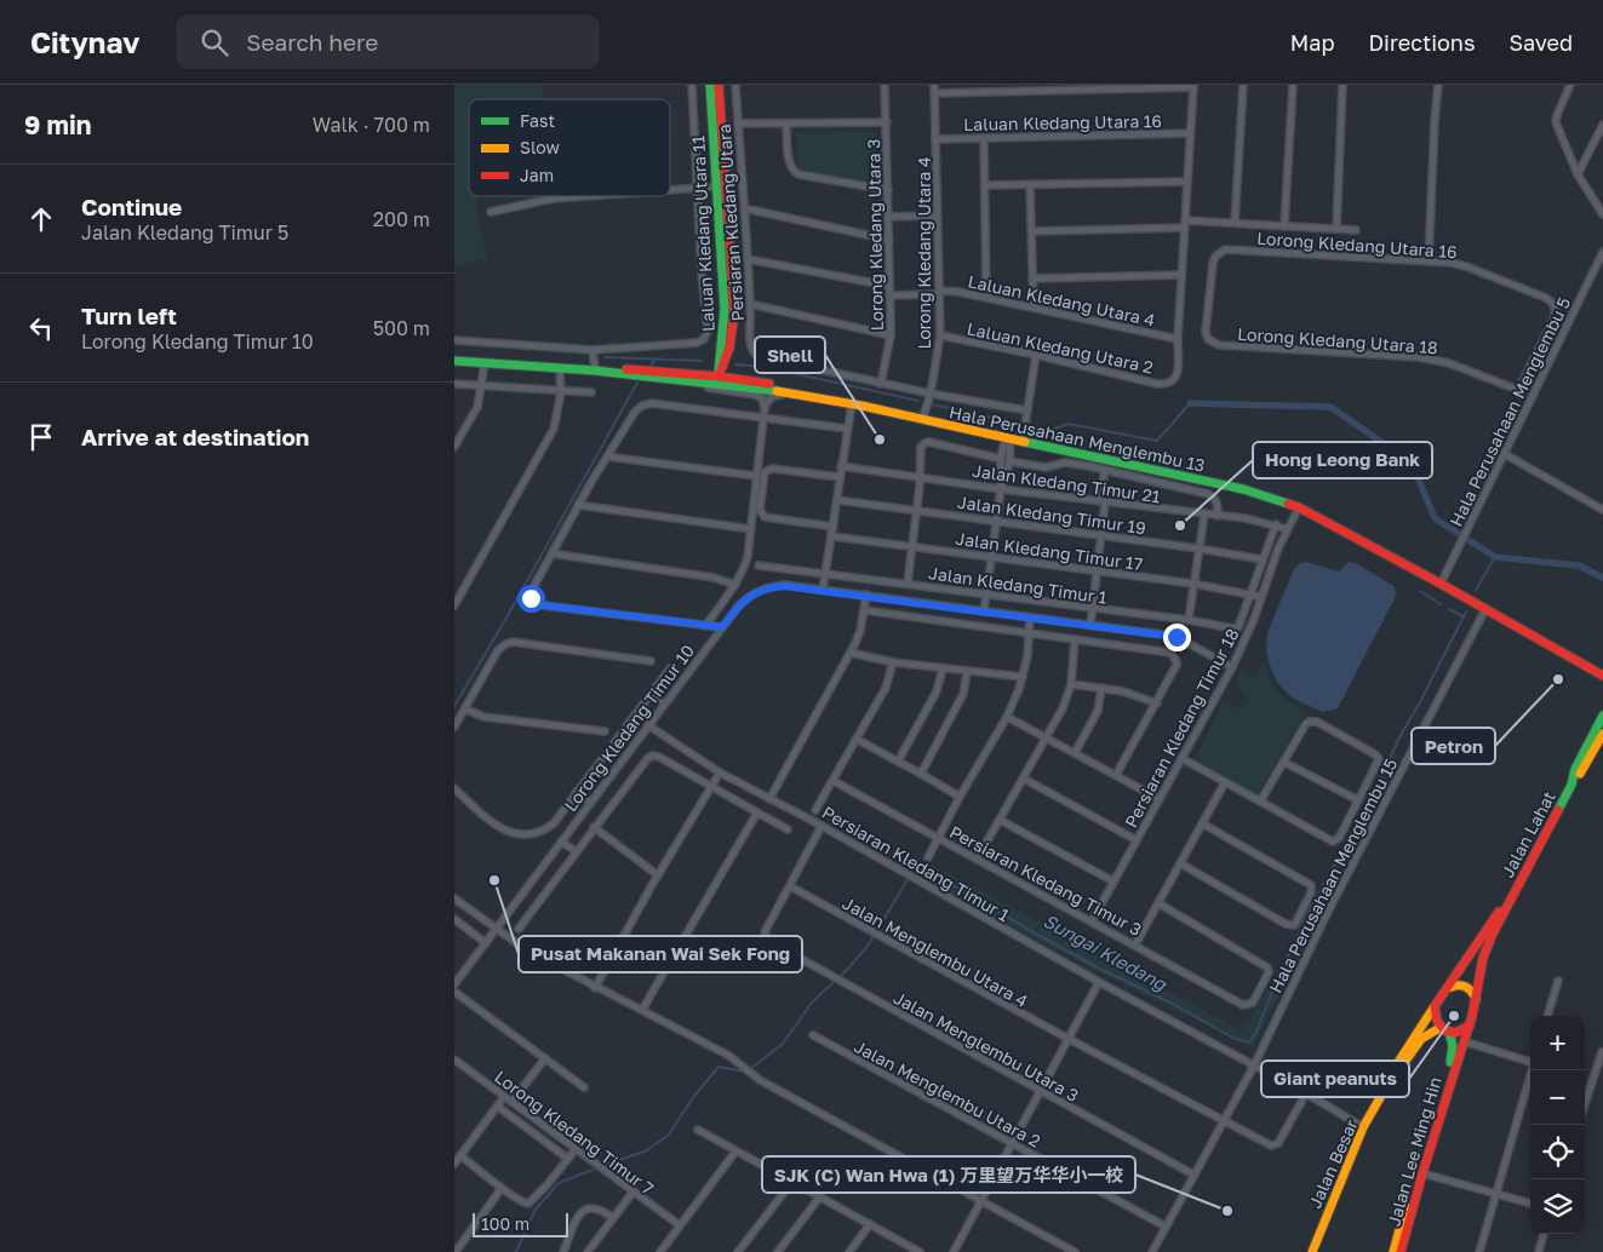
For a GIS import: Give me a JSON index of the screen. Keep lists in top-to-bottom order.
{
  "streets": {
    "street": [
      "Laluan Kledang Utara 16",
      "Persiaran Kledang Utara",
      "Laluan Kledang Utara 11",
      "Lorong Kledang Utara 3",
      "Lorong Kledang Utara 16",
      "Lorong Kledang Utara 4",
      "Laluan Kledang Utara 4",
      "Lorong Kledang Utara 18",
      "Laluan Kledang Utara 2",
      "Hala Perusahaan Menglembu 5",
      "Hala Perusahaan Menglembu 13",
      "Jalan Kledang Timur 21",
      "Jalan Kledang Timur 19",
      "Jalan Kledang Timur 17",
      "Jalan Kledang Timur 1",
      "Lorong Kledang Timur 10",
      "Persiaran Kledang Timur 18",
      "Jalan Lahat",
      "Persiaran Kledang Timur 1",
      "Hala Perusahaan Menglembu 15",
      "Persiaran Kledang Timur 3",
      "Jalan Menglembu Utara 4",
      "Jalan Menglembu Utara 3",
      "Jalan Menglembu Utara 2",
      "Lorong Kledang Timur 7",
      "Jalan Lee Ming Hin",
      "Jalan Besar"
    ]
  },
  "crossings": [
    ["Laluan Kledang Utara 16", "Lorong Kledang Utara 4"],
    ["Persiaran Kledang Utara", "Hala Perusahaan Menglembu 13"],
    ["Laluan Kledang Utara 11", "Hala Perusahaan Menglembu 13"],
    ["Lorong Kledang Utara 3", "Laluan Kledang Utara 4"],
    ["Lorong Kledang Utara 3", "Hala Perusahaan Menglembu 13"],
    ["Lorong Kledang Utara 16", "Lorong Kledang Utara 18"],
    ["Lorong Kledang Utara 4", "Laluan Kledang Utara 4"],
    ["Lorong Kledang Utara 4", "Laluan Kledang Utara 2"],
    ["Lorong Kledang Utara 4", "Hala Perusahaan Menglembu 13"],
    ["Laluan Kledang Utara 4", "Laluan Kledang Utara 2"],
    ["Hala Perusahaan Menglembu 5", "Hala Perusahaan Menglembu 13"],
    ["Hala Perusahaan Menglembu 13", "Persiaran Kledang Timur 18"],
    ["Hala Perusahaan Menglembu 13", "Hala Perusahaan Menglembu 15"],
    ["Jalan Kledang Timur 21", "Persiaran Kledang Timur 18"],
    ["Jalan Kledang Timur 17", "Jalan Kledang Timur 1"],
    ["Jalan Kledang Timur 17", "Persiaran Kledang Timur 18"],
    ["Lorong Kledang Timur 10", "Persiaran Kledang Timur 18"],
    ["Lorong Kledang Timur 10", "Persiaran Kledang Timur 1"],
    ["Persiaran Kledang Timur 18", "Persiaran Kledang Timur 3"],
    ["Jalan Lahat", "Jalan Lee Ming Hin"],
    ["Jalan Lahat", "Jalan Besar"],
    ["Persiaran Kledang Timur 1", "Hala Perusahaan Menglembu 15"],
    ["Persiaran Kledang Timur 1", "Jalan Menglembu Utara 4"],
    ["Persiaran Kledang Timur 1", "Jalan Besar"],
    ["Hala Perusahaan Menglembu 15", "Jalan Menglembu Utara 4"],
    ["Hala Perusahaan Menglembu 15", "Jalan Menglembu Utara 3"],
    ["Hala Perusahaan Menglembu 15", "Jalan Menglembu Utara 2"],
    ["Jalan Menglembu Utara 4", "Jalan Menglembu Utara 3"],
    ["Jalan Lee Ming Hin", "Jalan Besar"]
  ],
  "water": ["Sungai Kledang"],
  "places": [
    "Shell",
    "Hong Leong Bank",
    "Petron",
    "Pusat Makanan Wai Sek Fong",
    "Giant peanuts",
    "SJK (C) Wan Hwa (1) 万里望万华华小一校"
  ],
  "legend": ["Fast", "Slow", "Jam"],
  "scale_bar": "100 m",
  "page": {
    "header": "Citynav",
    "search": "Search here",
    "nav": ["Map", "Directions", "Saved"],
    "heading": ["9 min", "Walk · 700 m"],
    "list": [
      ["Continue", "Jalan Kledang Timur 5", "200 m"],
      ["Turn left", "Lorong Kledang Timur 10", "500 m"],
      "Arrive at destination"
    ],
    "map_buttons": ["+", "−"],
    "scale": "100 m"
  }
}
